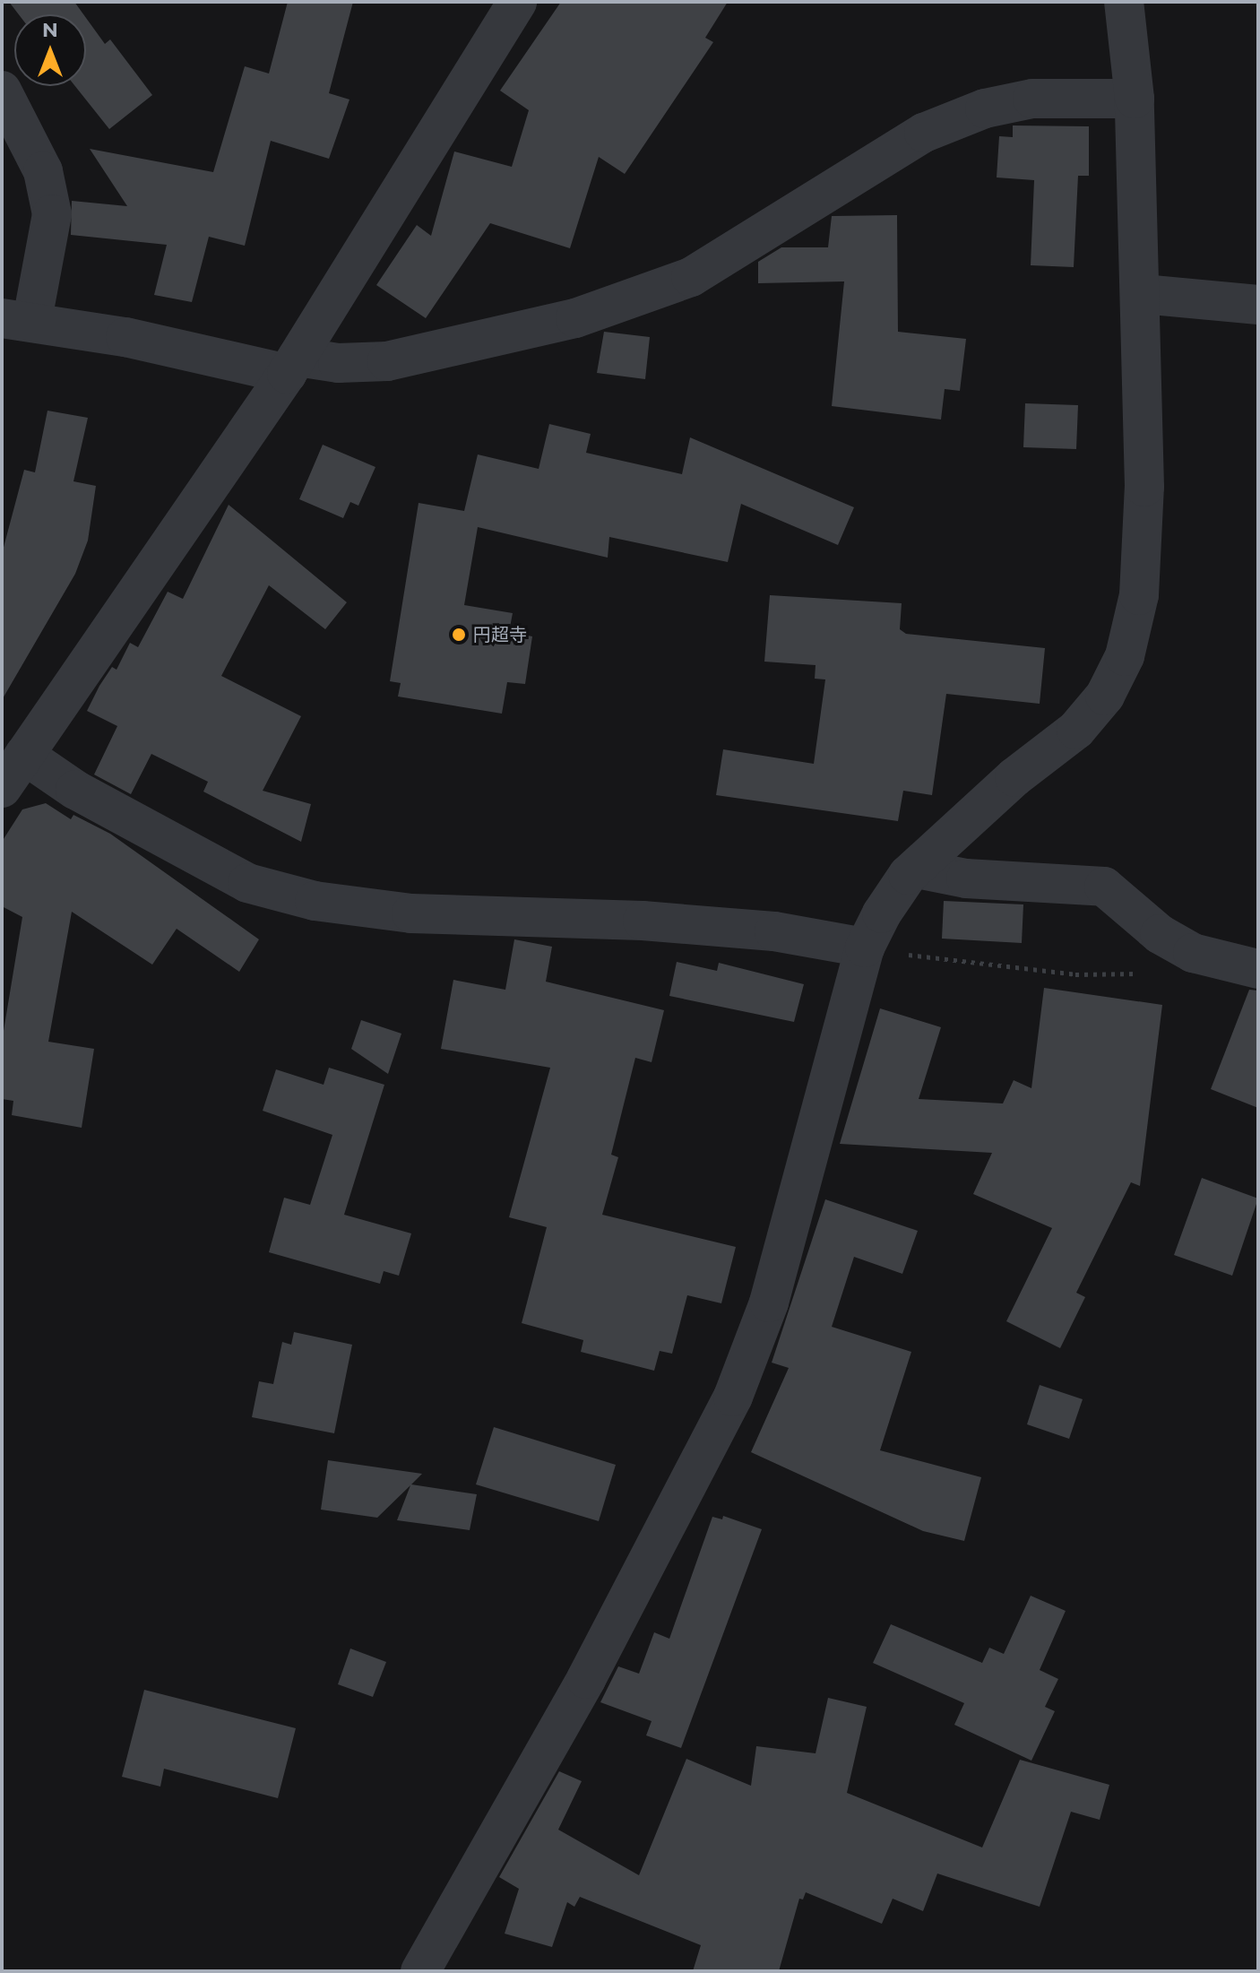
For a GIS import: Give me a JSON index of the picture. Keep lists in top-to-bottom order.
{
  "places": ["円超寺"],
  "north": "top"
}
